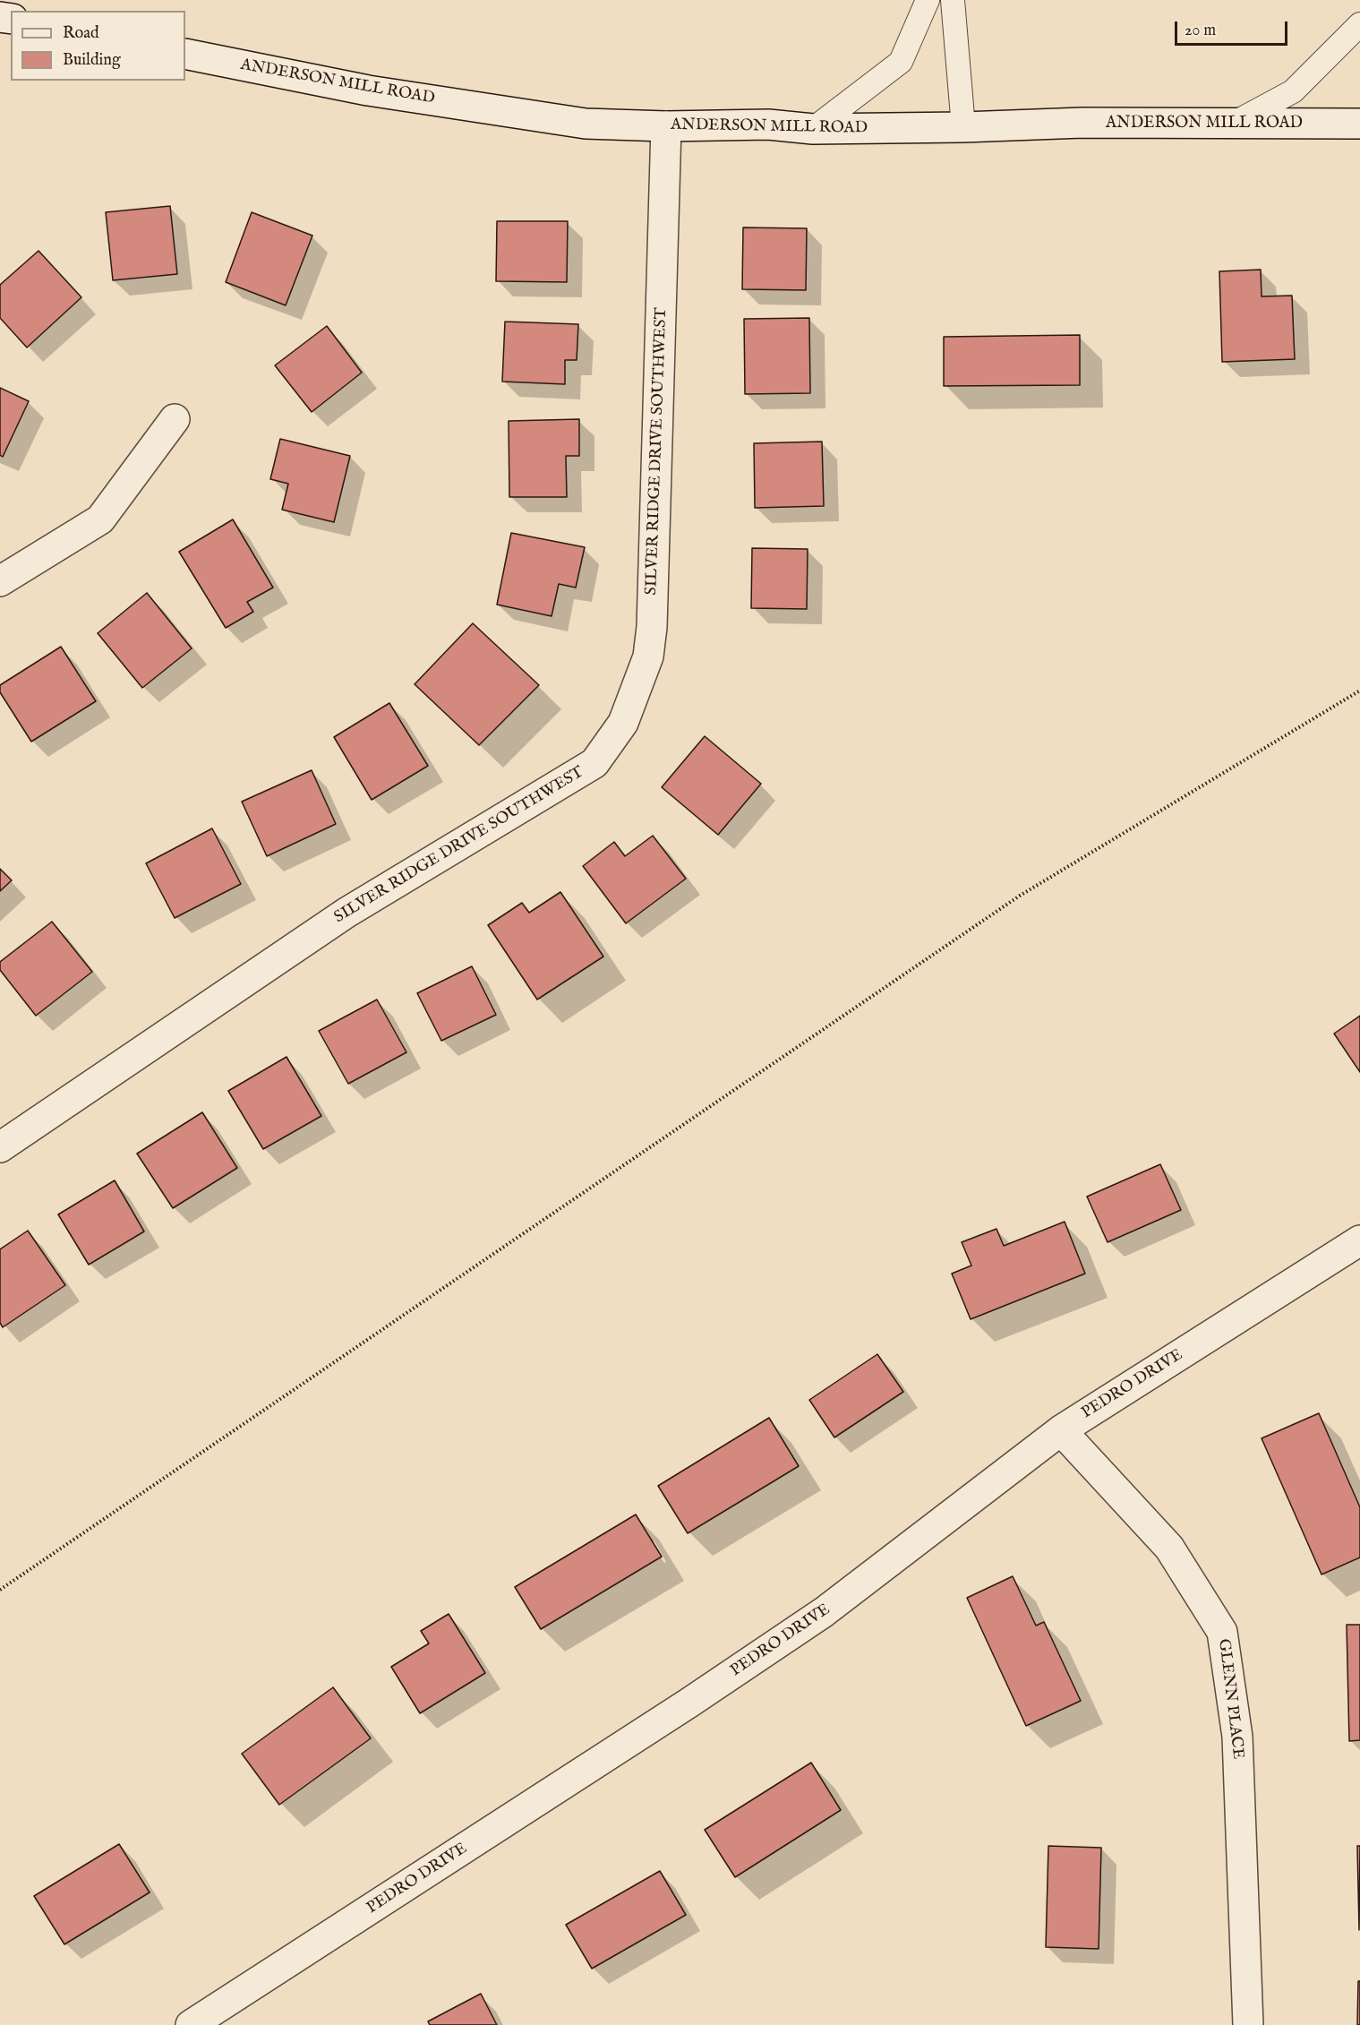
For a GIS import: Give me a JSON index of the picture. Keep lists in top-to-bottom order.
{
  "streets": {
    "street": [
      "ANDERSON MILL ROAD",
      "SILVER RIDGE DRIVE SOUTHWEST",
      "PEDRO DRIVE",
      "GLENN PLACE"
    ]
  },
  "crossings": [
    ["ANDERSON MILL ROAD", "SILVER RIDGE DRIVE SOUTHWEST"],
    ["PEDRO DRIVE", "GLENN PLACE"]
  ],
  "legend": ["Road", "Building"],
  "scale_bar": "20 m"
}
